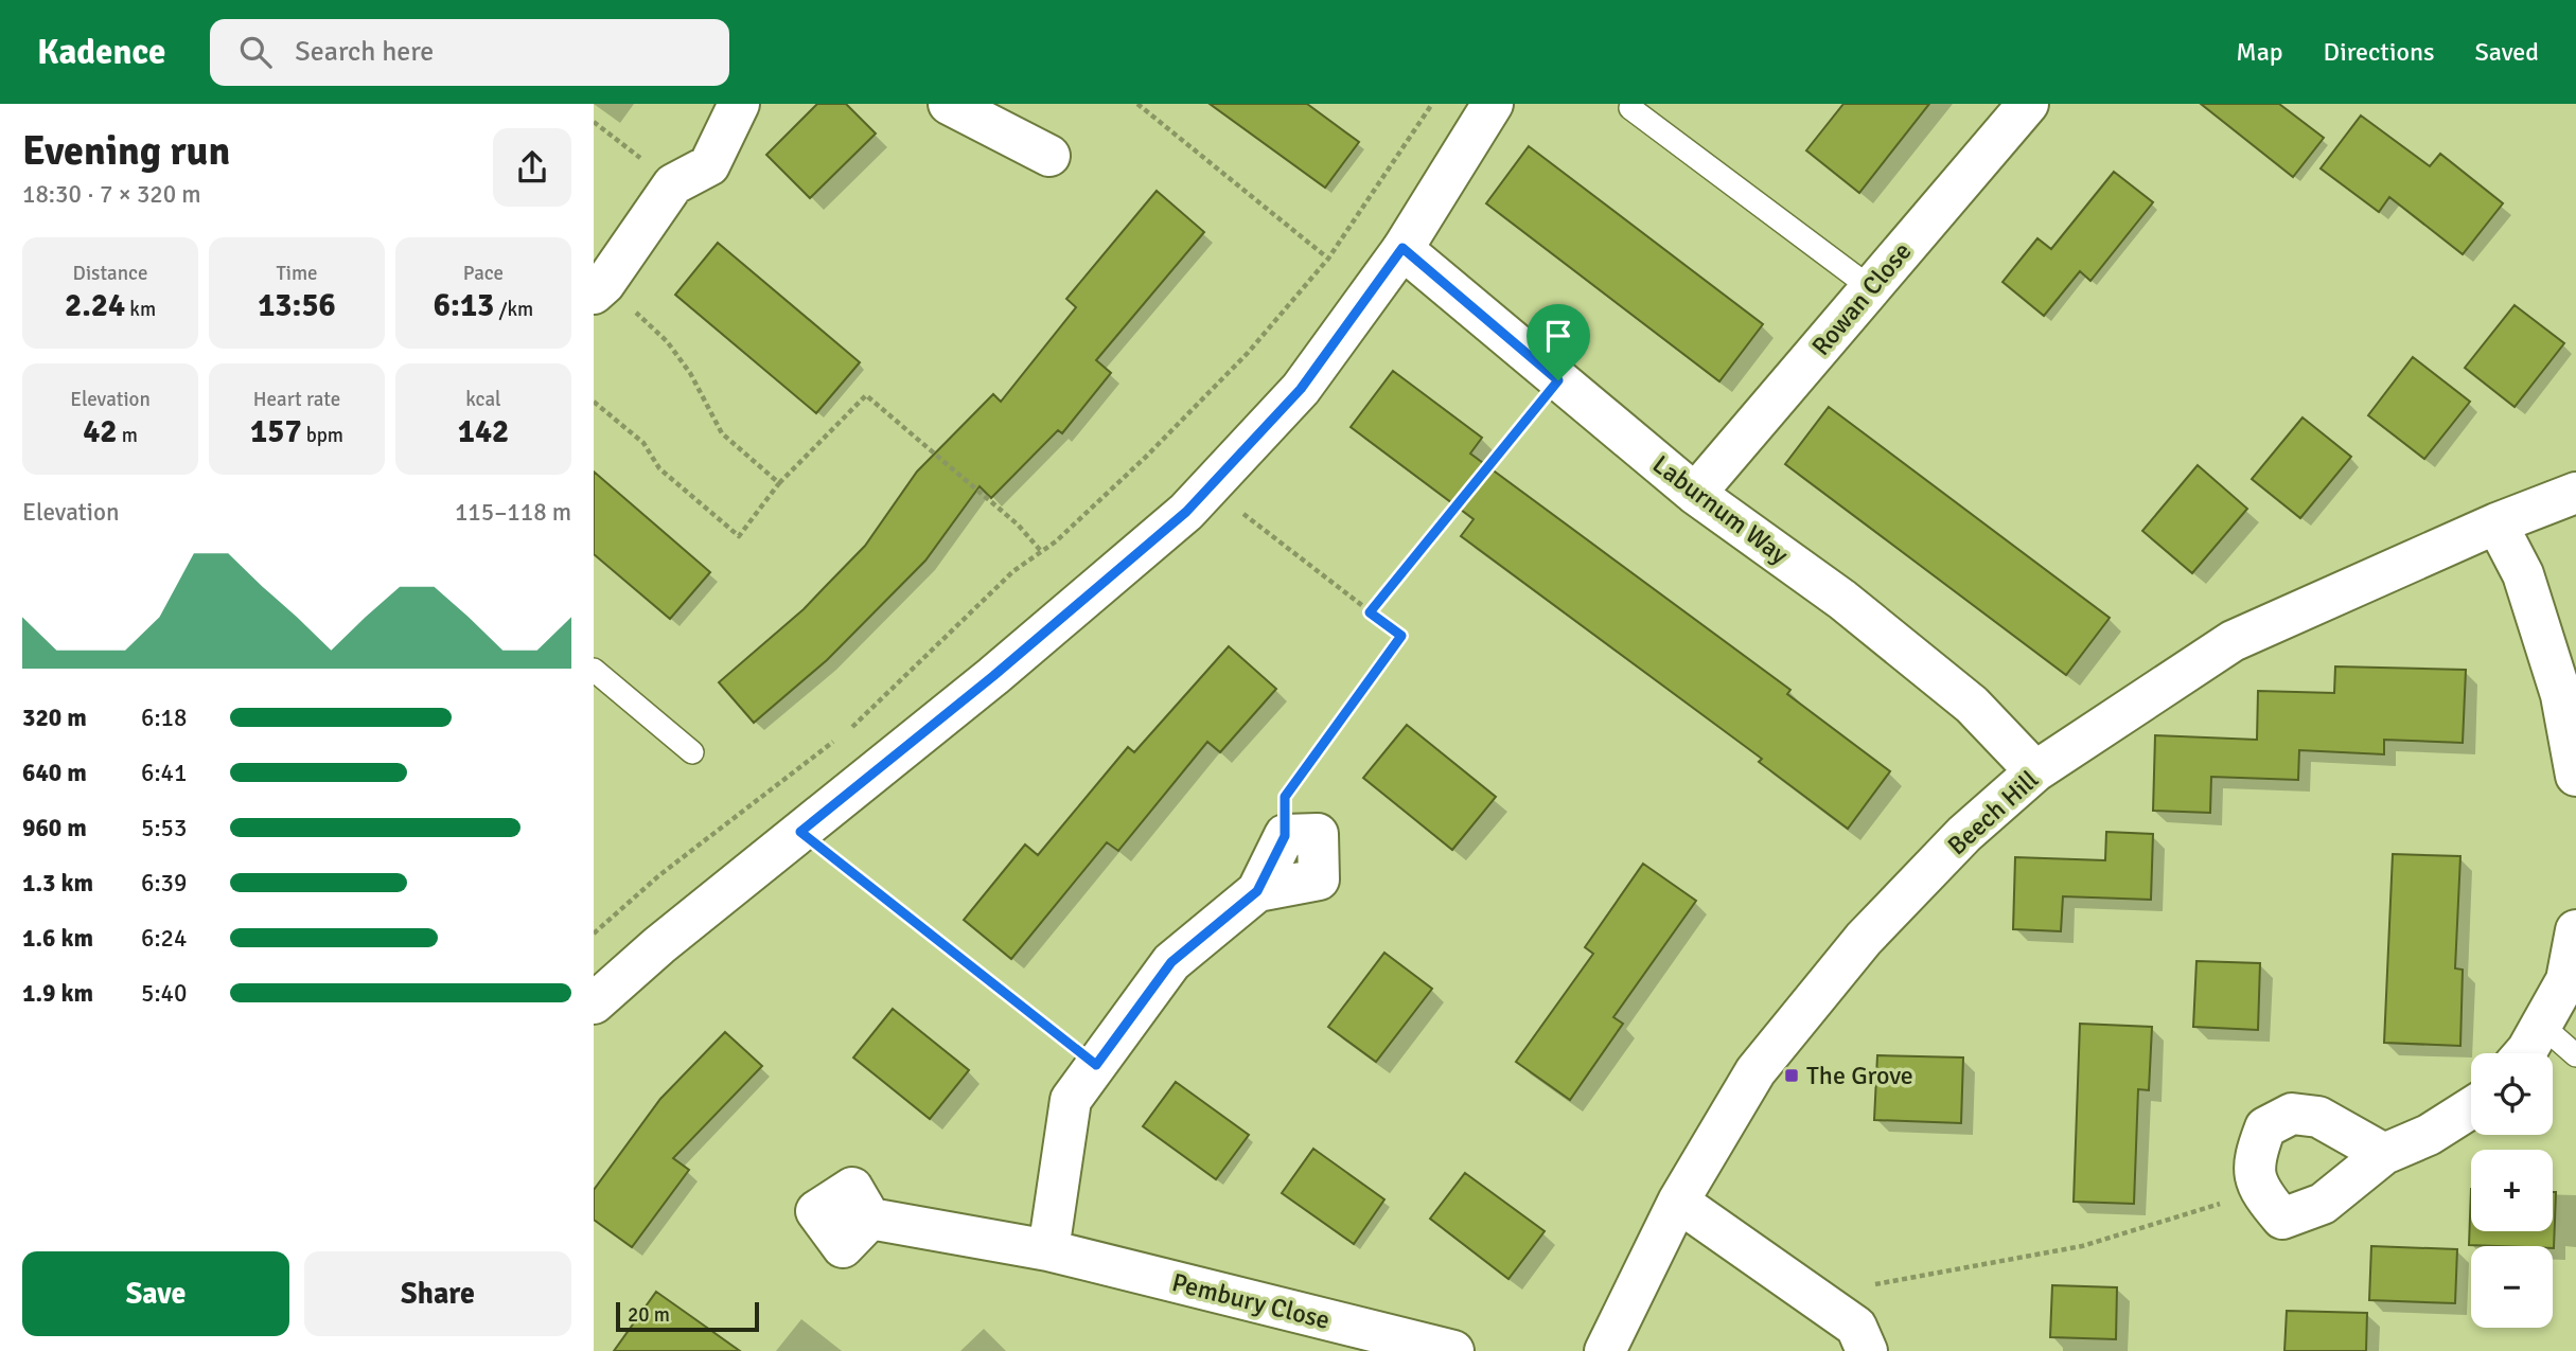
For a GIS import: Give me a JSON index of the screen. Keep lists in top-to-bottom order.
{
  "streets": {
    "street": [
      "Rowan Close",
      "Laburnum Way",
      "Beech Hill",
      "Pembury Close"
    ]
  },
  "crossings": [
    ["Rowan Close", "Laburnum Way"],
    ["Laburnum Way", "Beech Hill"]
  ],
  "places": {
    "transit": ["The Grove"]
  },
  "scale_bar": "20 m",
  "page": {
    "header": "Kadence",
    "search": "Search here",
    "nav": ["Map", "Directions", "Saved"],
    "heading": ["Evening run", "18:30 · 7 × 320 m"],
    "stats": [
      ["Distance", "2.24 km"],
      ["Time", "13:56"],
      ["Pace", "6:13 /km"],
      ["Elevation", "42 m"],
      ["Heart rate", "157 bpm"],
      ["kcal", "142"]
    ],
    "chart": ["Elevation", "115–118 m"],
    "list": [
      {
        "name": "320 m",
        "note": "6:18"
      },
      {
        "name": "640 m",
        "note": "6:41"
      },
      {
        "name": "960 m",
        "note": "5:53"
      },
      {
        "name": "1.3 km",
        "note": "6:39"
      },
      {
        "name": "1.6 km",
        "note": "6:24"
      },
      {
        "name": "1.9 km",
        "note": "5:40"
      }
    ],
    "map_buttons": ["+", "−"],
    "buttons": ["Save", "Share"],
    "scale": "20 m"
  }
}
